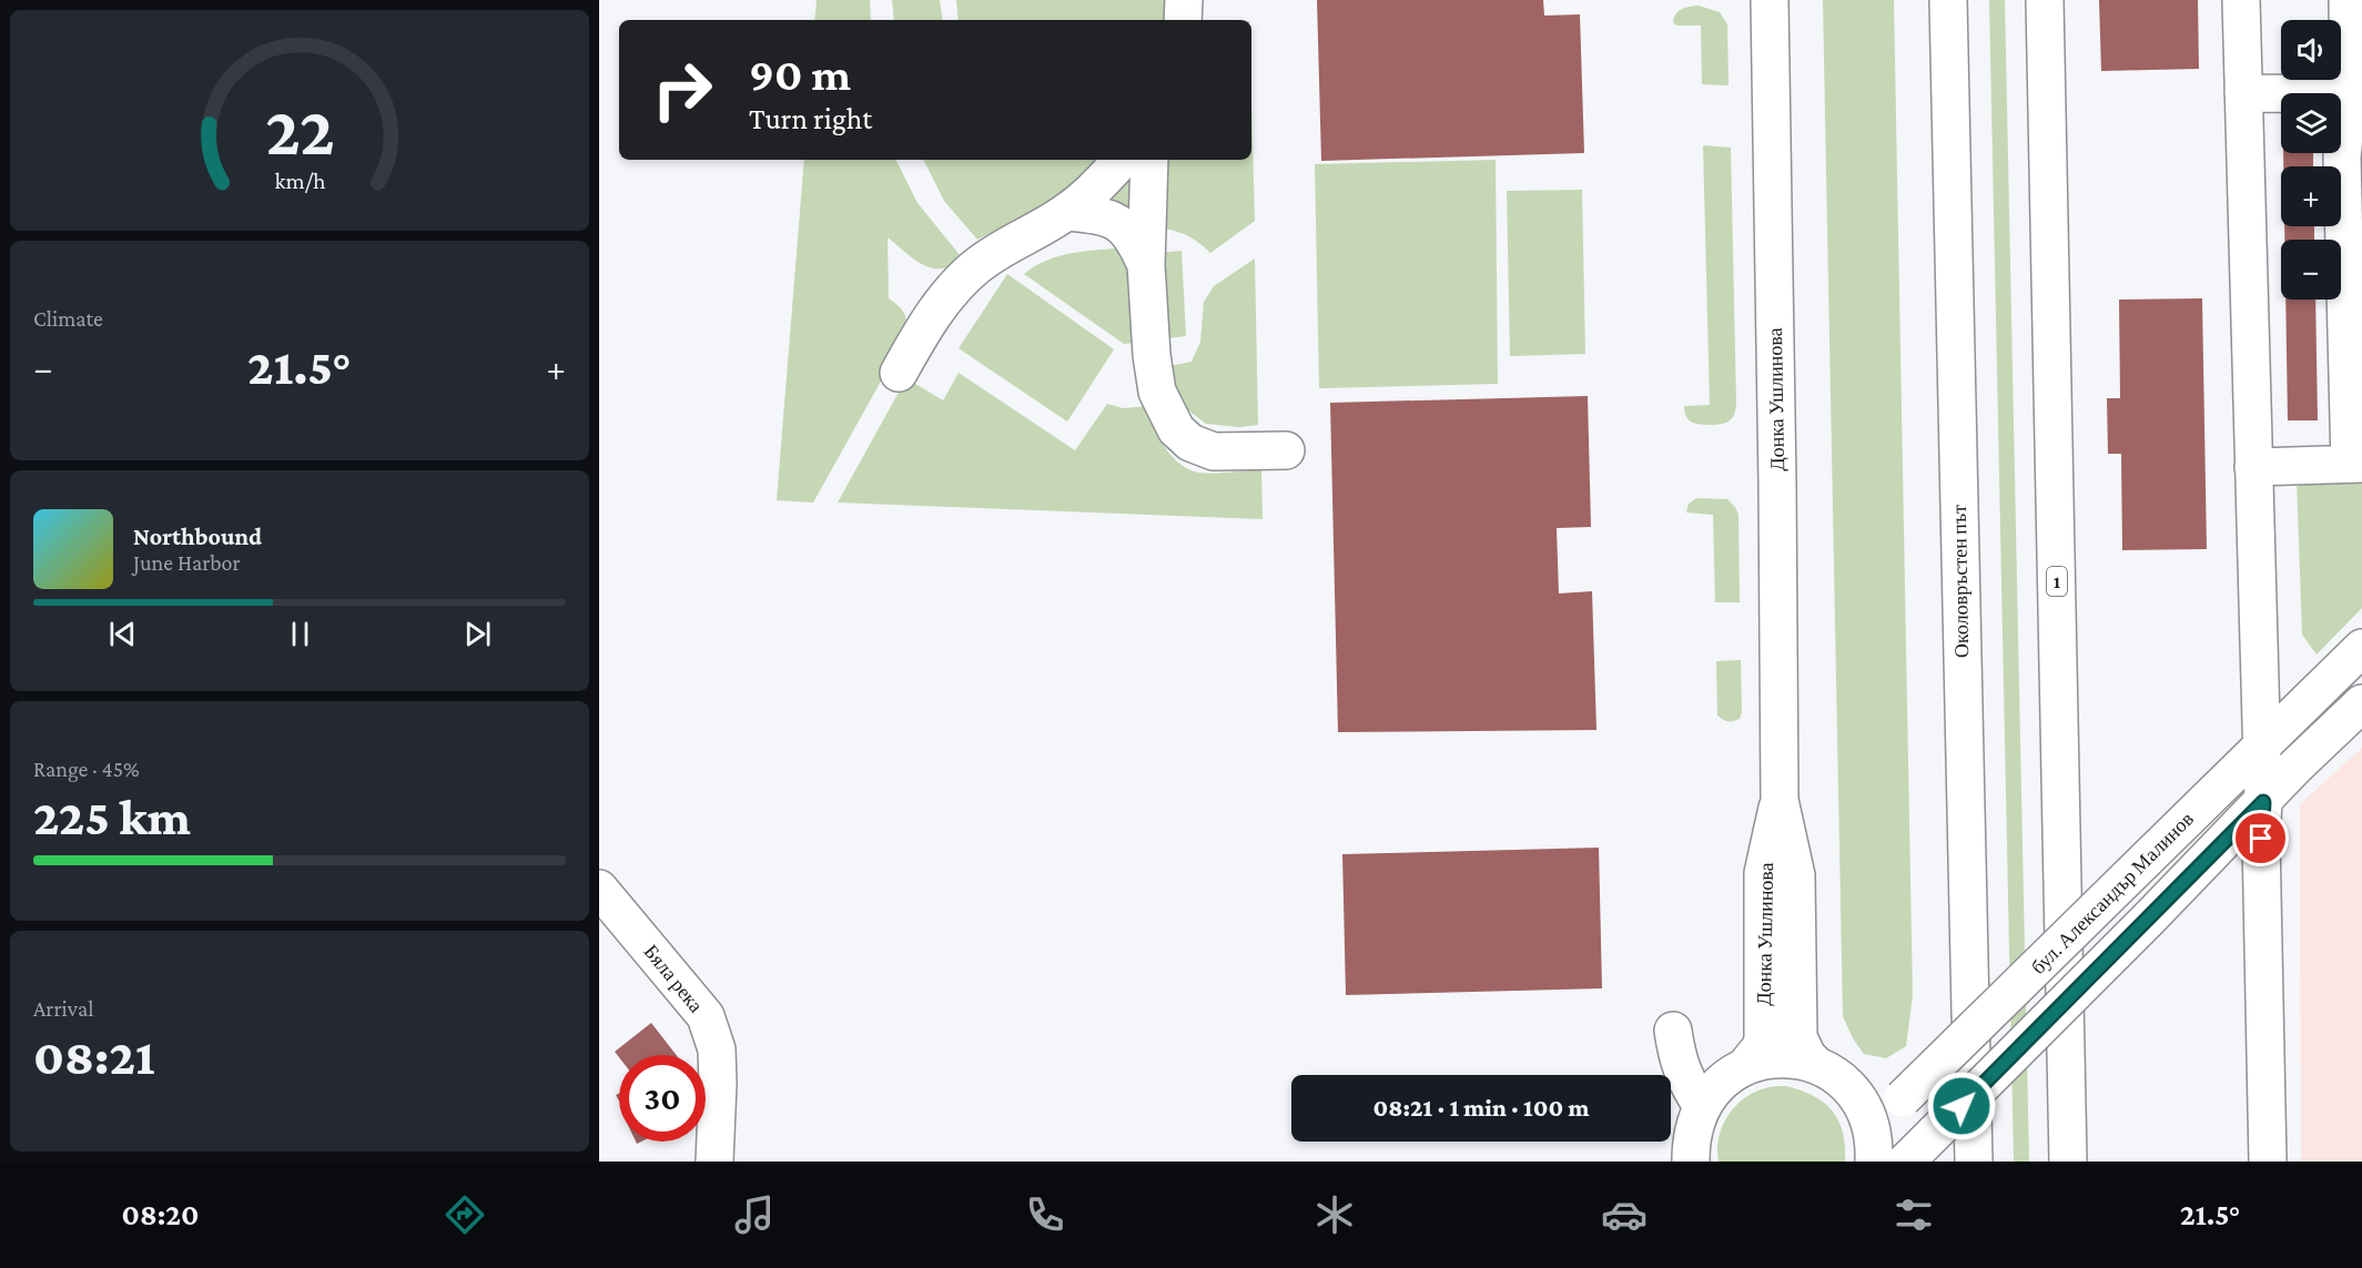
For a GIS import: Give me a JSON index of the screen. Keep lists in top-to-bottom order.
{
  "streets": {
    "main road": [
      "Донка Ушлинова",
      "Околовръстен път",
      "1",
      "бул. Александър Малинов",
      "Бяла река"
    ]
  },
  "page": {
    "map_buttons": ["+", "−"],
    "turn": ["90 m", "Turn right"],
    "tile": [
      "Climate",
      ["Range · 45%", "225 km"],
      ["Arrival", "08:21"]
    ],
    "heat": ["−", "21.5°", "+"],
    "song": ["Northbound", "June Harbor"],
    "limit": "30",
    "trip": "08:21 · 1 min · 100 m",
    "tabs": ["08:20", "21.5°"],
    "gauge": ["22", "km/h"]
  }
}
